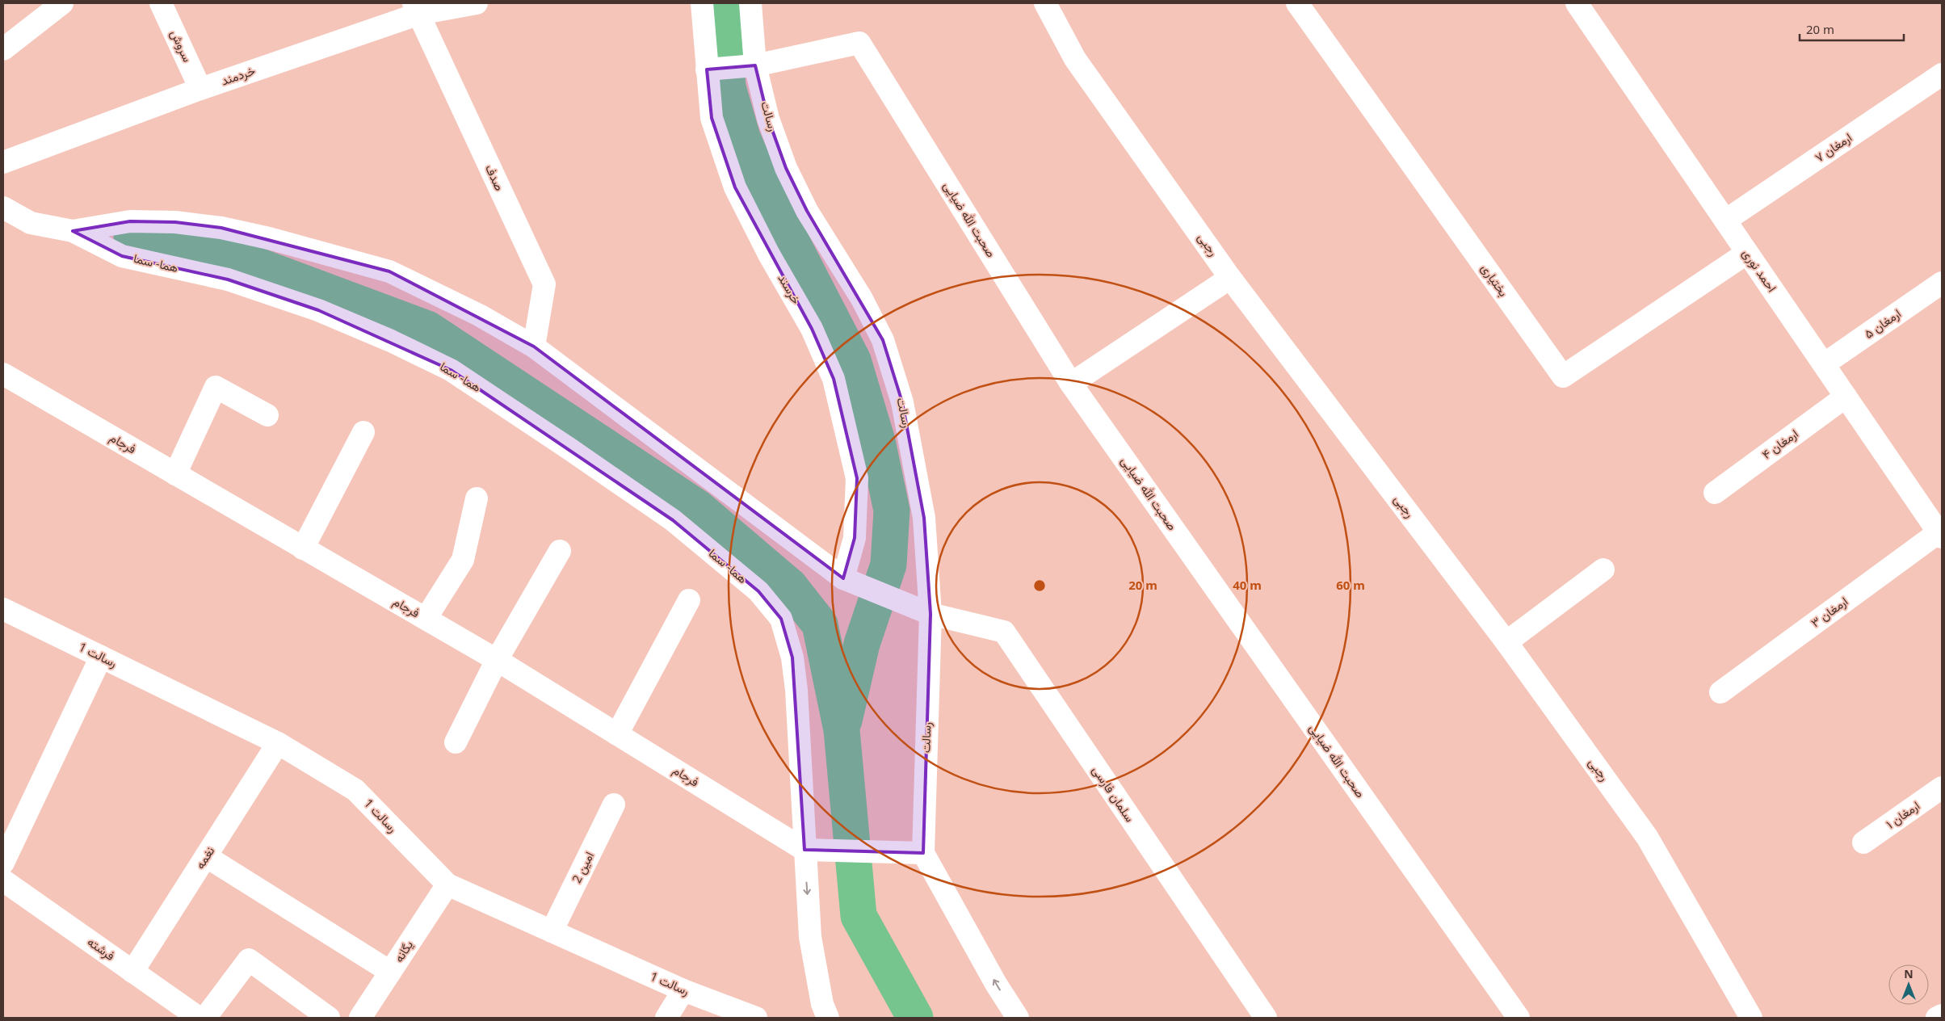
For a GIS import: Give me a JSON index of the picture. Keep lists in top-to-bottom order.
{
  "streets": {
    "street": [
      "سروش",
      "خردمند",
      "رسالت",
      "ارمغان ۷",
      "صدف",
      "صحبت الله ضیایی",
      "رجبی",
      "هما- سما",
      "احمد نوری",
      "بختیاری",
      "خرسند",
      "ارمغان ۵",
      "فرجام",
      "ارمغان ۴",
      "ارمغان ۳",
      "رسالت 1",
      "سلمان فارسی",
      "ارمغان ۱",
      "نغمه",
      "امین 2",
      "فرشته",
      "یگانه"
    ]
  },
  "crossings": [
    ["سروش", "خردمند"],
    ["خردمند", "صدف"],
    ["رسالت", "صحبت الله ضیایی"],
    ["رسالت", "سلمان فارسی"],
    ["ارمغان ۷", "احمد نوری"],
    ["هما- سما", "فرجام"],
    ["احمد نوری", "بختیاری"],
    ["احمد نوری", "ارمغان ۵"],
    ["احمد نوری", "ارمغان ۴"],
    ["احمد نوری", "ارمغان ۳"],
    ["خرسند", "سلمان فارسی"],
    ["رسالت 1", "نغمه"],
    ["رسالت 1", "امین 2"],
    ["رسالت 1", "یگانه"],
    ["نغمه", "فرشته"]
  ],
  "scale_bar": "20 m",
  "north": "top",
  "rings": ["20 m", "40 m", "60 m"]
}
